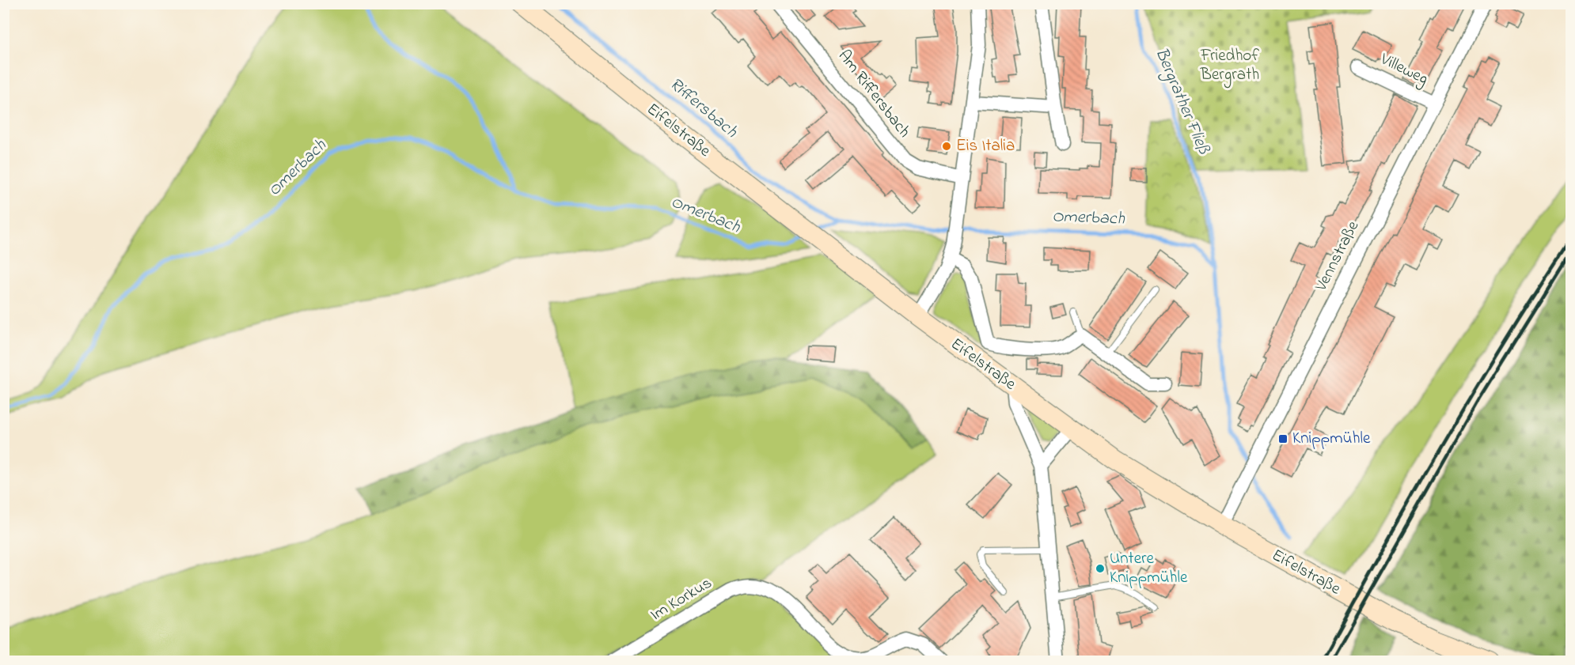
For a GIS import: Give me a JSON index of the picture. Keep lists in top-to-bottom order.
{
  "streets": {
    "main road": ["Eifelstraße"],
    "street": [
      "Villeweg",
      "Am Riffersbach",
      "Vennstraße",
      "Im Korkus"
    ]
  },
  "crossings": [
    ["Villeweg", "Vennstraße"],
    ["Eifelstraße", "Vennstraße"]
  ],
  "water": ["Bergrather Fließ", "Riffersbach", "Omerbach"],
  "parks": ["Friedhof Bergrath"],
  "places": {
    "other": ["Eis Italia", "Untere Knippmühle"],
    "transit": ["Knippmühle"]
  }
}
